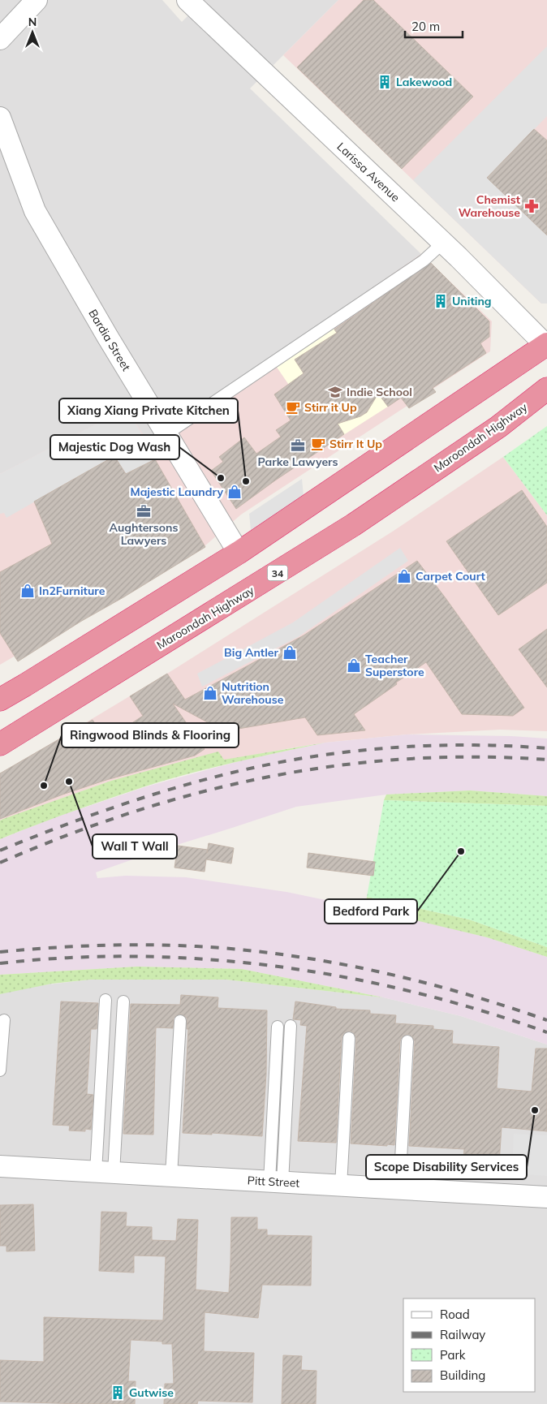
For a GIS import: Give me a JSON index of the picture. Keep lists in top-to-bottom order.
{
  "streets": {
    "highway": ["Maroondah Highway", "34"],
    "street": ["Larissa Avenue", "Bardia Street", "Pitt Street"]
  },
  "places": {
    "building": ["Lakewood", "Uniting", "Gutwise"],
    "pharmacy": ["Chemist Warehouse"],
    "school or university": ["Indie School"],
    "cafe": ["Stirr it Up", "Stirr It Up"],
    "office": ["Parke Lawyers", "Aughtersons Lawyers"],
    "other": [
      "Majestic Dog Wash",
      "Xiang Xiang Private Kitchen",
      "Wall T Wall",
      "Ringwood Blinds & Flooring",
      "Bedford Park",
      "Scope Disability Services"
    ],
    "shop": [
      "Majestic Laundry",
      "Carpet Court",
      "In2Furniture",
      "Big Antler",
      "Teacher Superstore",
      "Nutrition Warehouse"
    ]
  },
  "legend": [
    "Road",
    "Railway",
    "Park",
    "Building"
  ],
  "scale_bar": "20 m",
  "north": "top"
}
